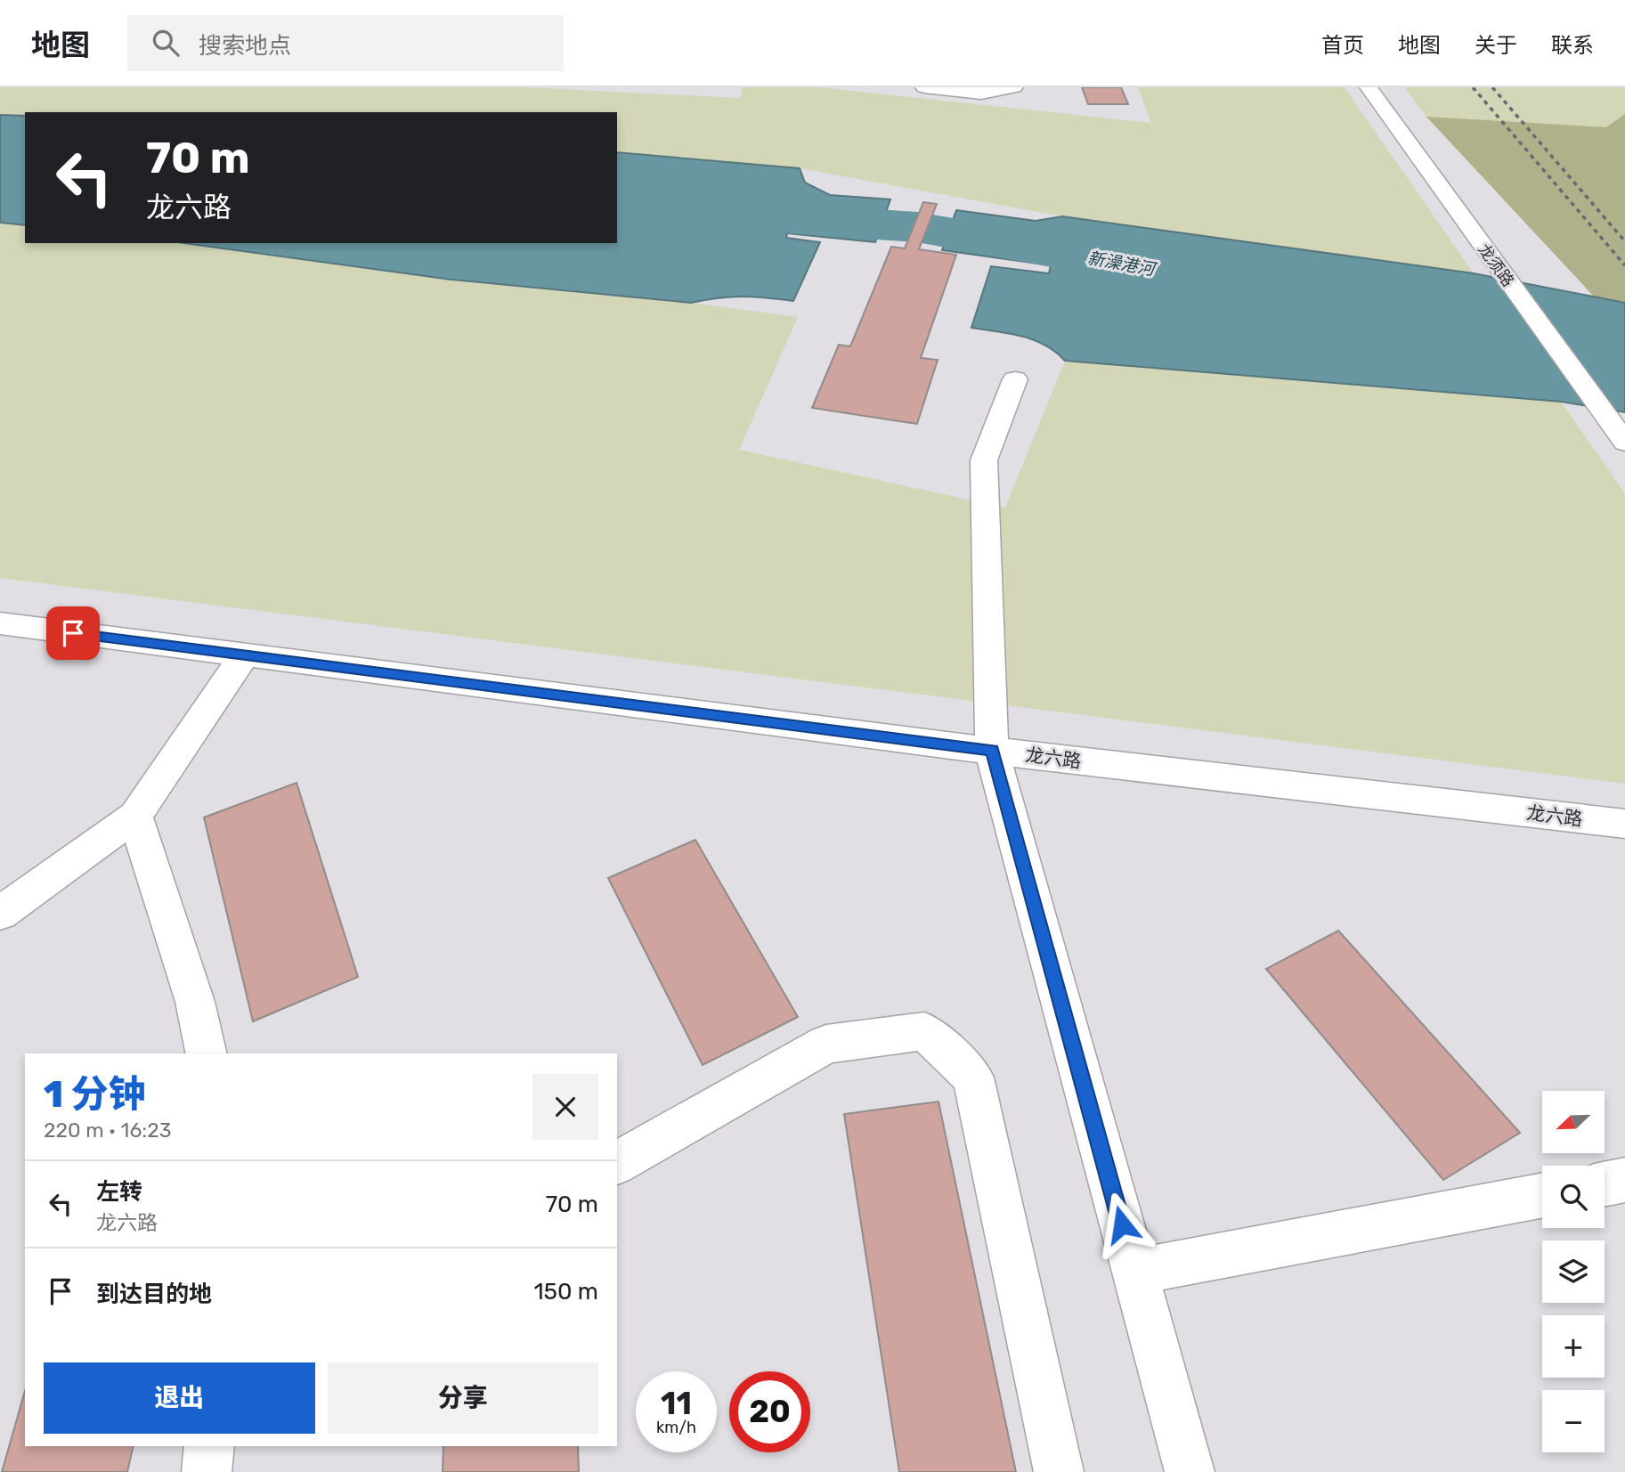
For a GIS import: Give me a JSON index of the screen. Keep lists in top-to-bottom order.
{
  "streets": {
    "street": ["龙须路", "龙六路"]
  },
  "water": ["新澡港河"],
  "north": "bottom left",
  "page": {
    "header": "地图",
    "search": "搜索地点",
    "nav": [
      "首页",
      "地图",
      "关于",
      "联系"
    ],
    "turn": ["70 m", "龙六路"],
    "heading": ["1 分钟", "220 m · 16:23"],
    "map_buttons": ["+", "−"],
    "list": [
      {
        "name": "左转",
        "note": "龙六路",
        "value": "70 m"
      },
      {
        "name": "到达目的地",
        "value": "150 m"
      }
    ],
    "buttons": ["退出", "分享"],
    "speed": "11 km/h",
    "limit": "20"
  }
}
